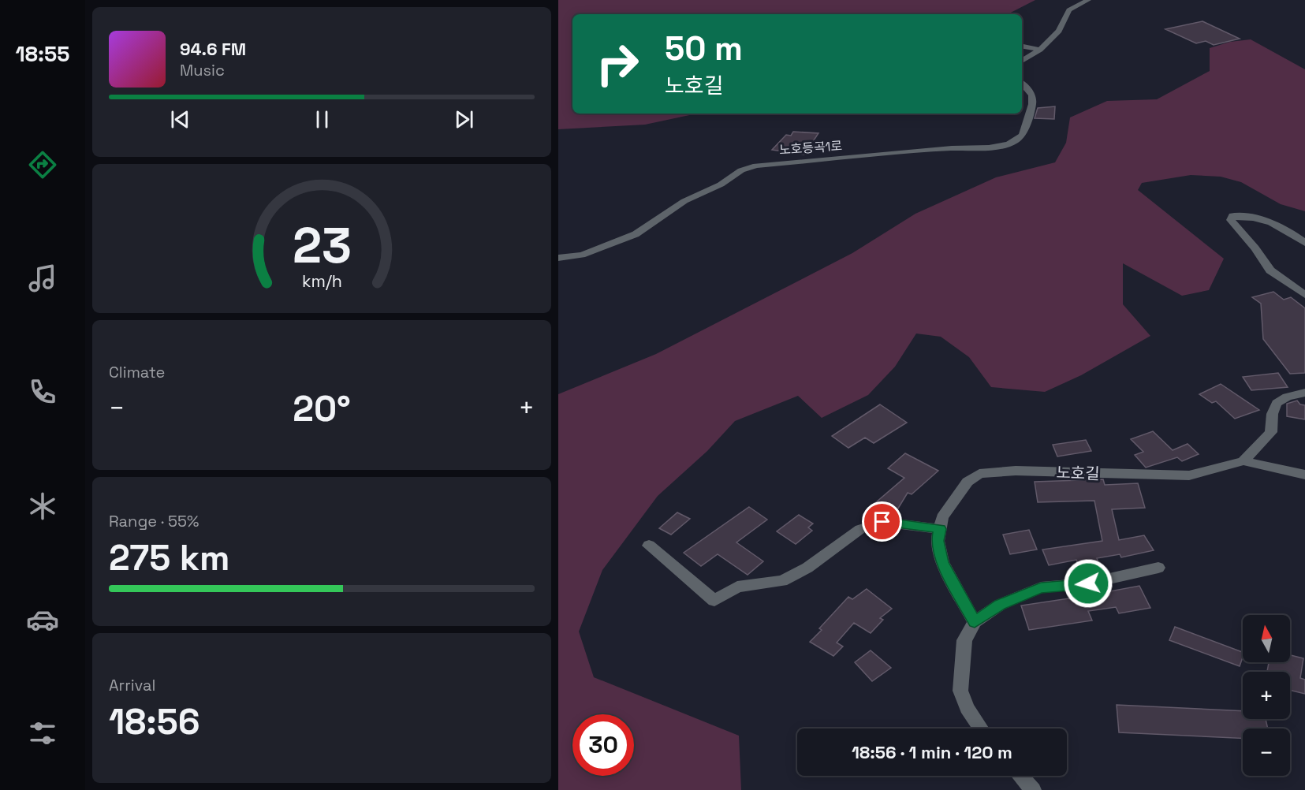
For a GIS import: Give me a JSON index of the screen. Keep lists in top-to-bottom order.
{
  "streets": {
    "street": ["노호등곡1로", "노호길"]
  },
  "north": "top",
  "page": {
    "tabs": "18:55",
    "turn": ["50 m", "노호길"],
    "song": ["94.6 FM", "Music"],
    "tile": [
      "Climate",
      ["Range · 55%", "275 km"],
      ["Arrival", "18:56"]
    ],
    "heat": ["−", "20°", "+"],
    "map_buttons": ["+", "−"],
    "limit": "30",
    "trip": "18:56 · 1 min · 120 m",
    "gauge": ["23", "km/h"]
  }
}
